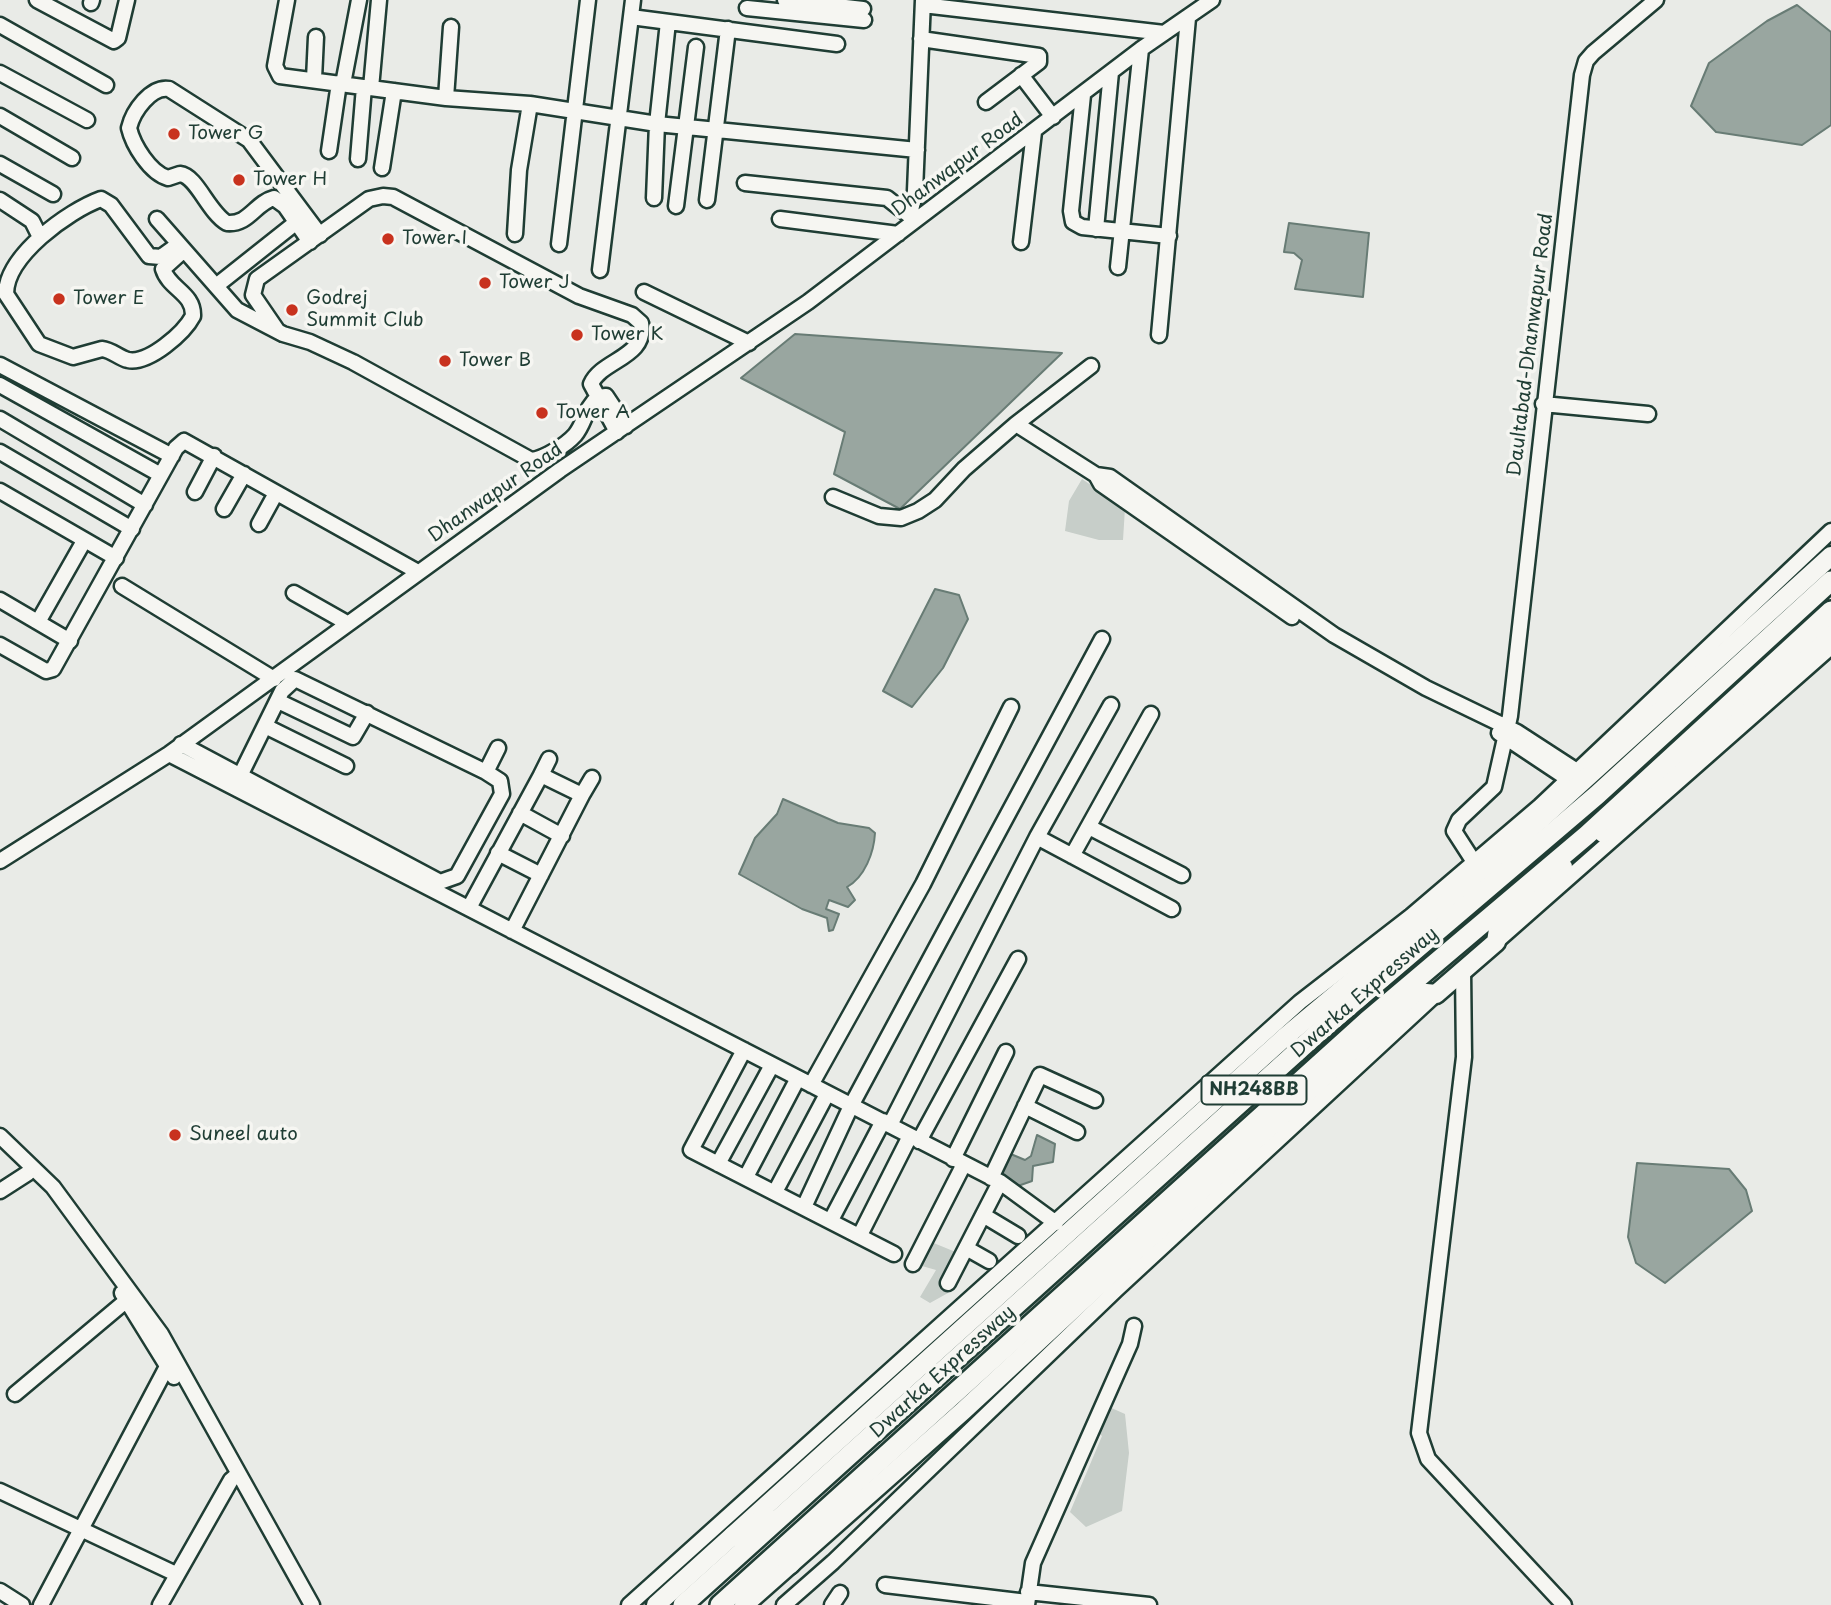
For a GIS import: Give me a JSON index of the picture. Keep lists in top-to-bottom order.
{
  "streets": {
    "highway": ["Dwarka Expressway", "NH248BB"],
    "street": ["Dhanwapur Road", "Daultabad-Dhanwapur Road"]
  },
  "places": [
    "Tower G",
    "Tower H",
    "Tower I",
    "Tower J",
    "Tower E",
    "Godrej Summit Club",
    "Tower K",
    "Tower B",
    "Tower A",
    "Suneel auto"
  ]
}
